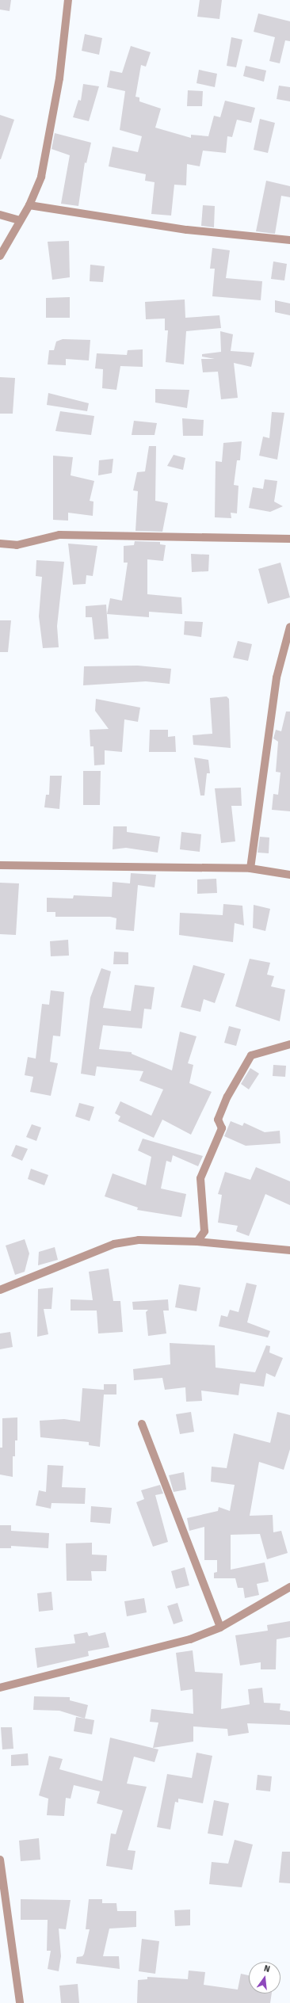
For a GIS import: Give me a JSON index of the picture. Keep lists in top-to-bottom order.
{
  "north": "top"
}
